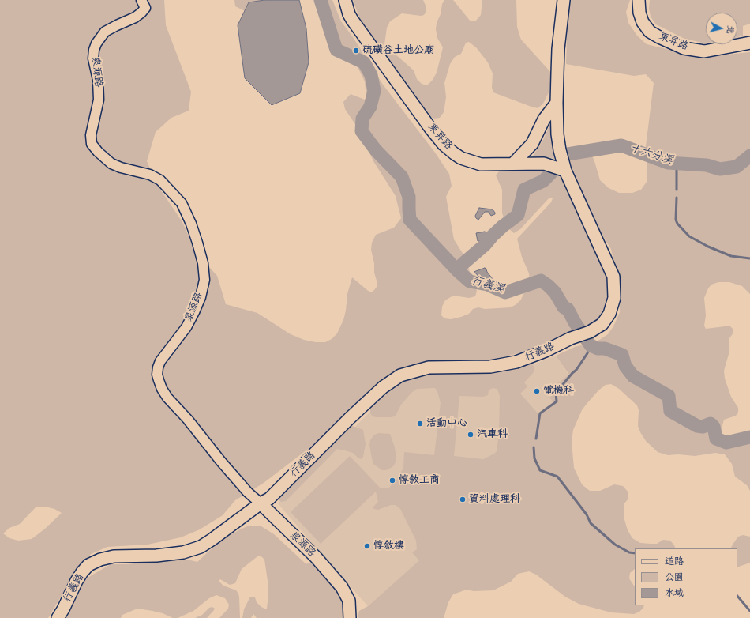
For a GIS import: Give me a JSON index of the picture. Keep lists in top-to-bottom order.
{
  "streets": {
    "street": ["東昇路", "泉源路", "行義路"]
  },
  "crossings": [
    ["東昇路", "行義路"],
    ["泉源路", "行義路"]
  ],
  "water": ["十六分溪", "行義溪"],
  "places": [
    "硫磺谷土地公廟",
    "電機科",
    "活動中心",
    "汽車科",
    "惇敘工商",
    "資料處理科",
    "惇敘樓"
  ],
  "legend": ["道路", "公園", "水域"],
  "north": "right"
}
